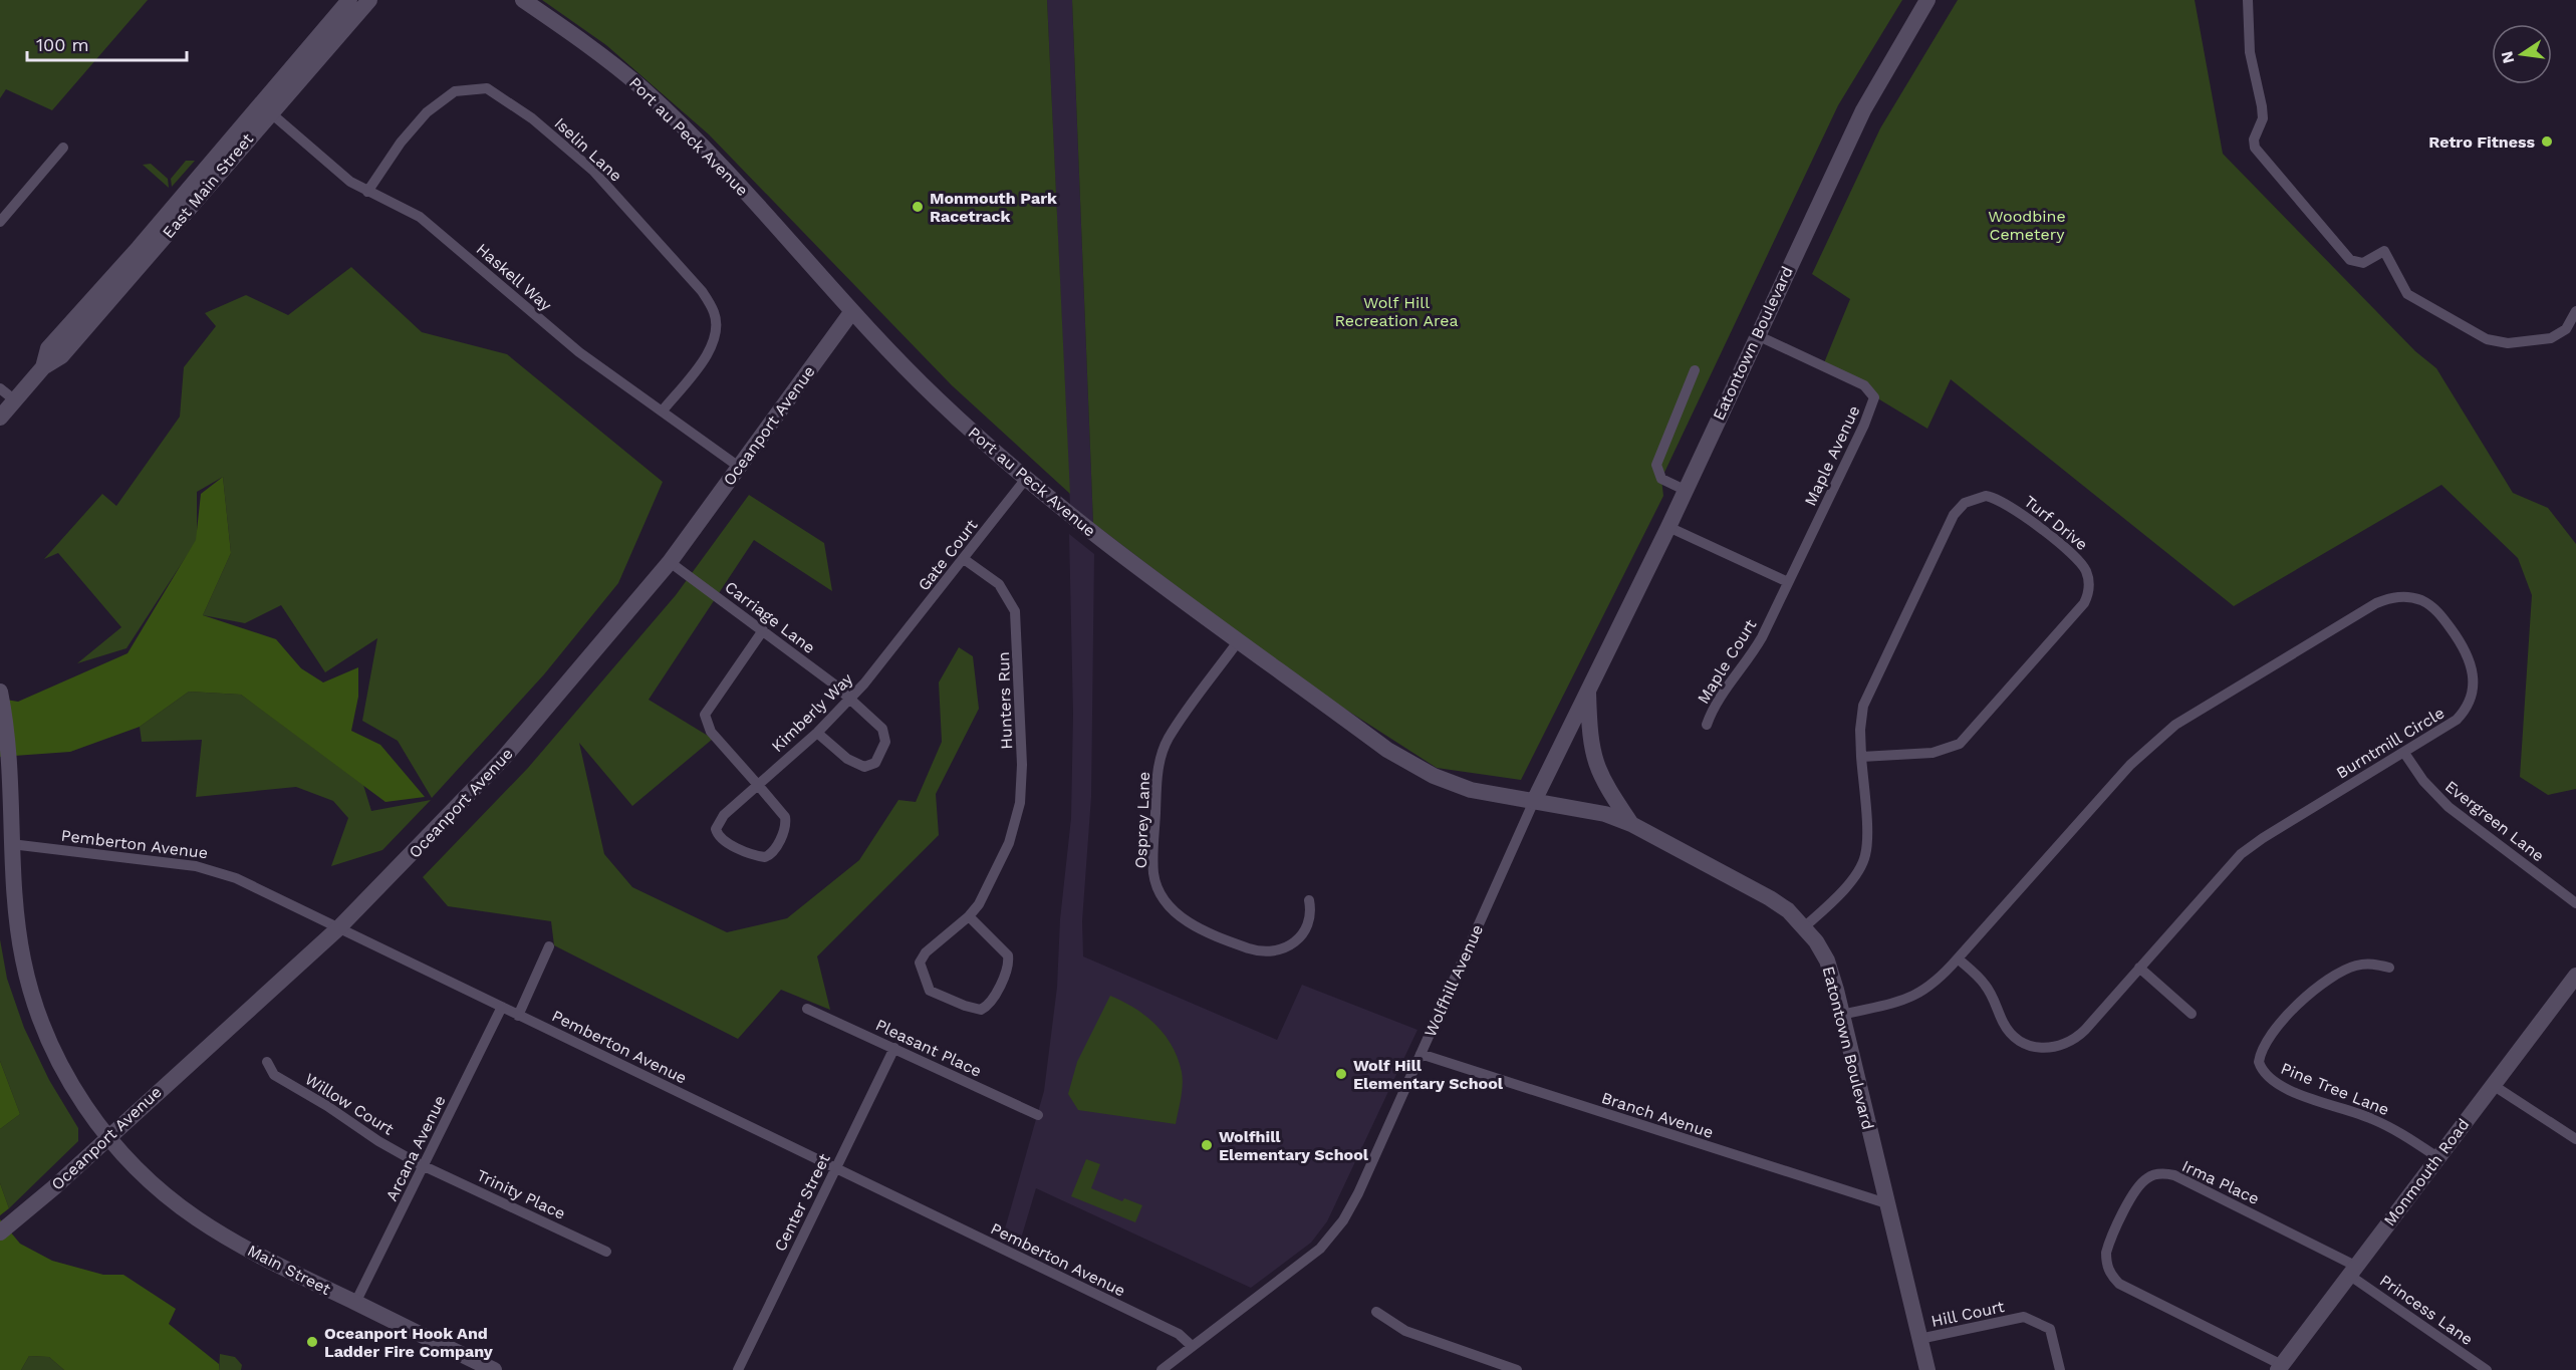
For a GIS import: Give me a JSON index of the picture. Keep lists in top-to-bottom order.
{
  "streets": {
    "street": [
      "Port au Peck Avenue",
      "Iselin Lane",
      "East Main Street",
      "Haskell Way",
      "Eatontown Boulevard",
      "Oceanport Avenue",
      "Maple Avenue",
      "Turf Drive",
      "Gate Court",
      "Carriage Lane",
      "Maple Court",
      "Hunters Run",
      "Kimberly Way",
      "Burntmill Circle",
      "Osprey Lane",
      "Evergreen Lane",
      "Pemberton Avenue",
      "Wolfhill Avenue",
      "Pleasant Place",
      "Pine Tree Lane",
      "Willow Court",
      "Branch Avenue",
      "Arcana Avenue",
      "Monmouth Road",
      "Irma Place",
      "Trinity Place",
      "Center Street",
      "Main Street",
      "Princess Lane",
      "Hill Court"
    ]
  },
  "crossings": [
    ["Port au Peck Avenue", "Eatontown Boulevard"],
    ["Port au Peck Avenue", "Oceanport Avenue"],
    ["Port au Peck Avenue", "Gate Court"],
    ["Port au Peck Avenue", "Osprey Lane"],
    ["Port au Peck Avenue", "Wolfhill Avenue"],
    ["Iselin Lane", "Haskell Way"],
    ["East Main Street", "Haskell Way"],
    ["Haskell Way", "Oceanport Avenue"],
    ["Eatontown Boulevard", "Maple Avenue"],
    ["Eatontown Boulevard", "Turf Drive"],
    ["Eatontown Boulevard", "Burntmill Circle"],
    ["Eatontown Boulevard", "Wolfhill Avenue"],
    ["Eatontown Boulevard", "Branch Avenue"],
    ["Eatontown Boulevard", "Hill Court"],
    ["Oceanport Avenue", "Carriage Lane"],
    ["Oceanport Avenue", "Pemberton Avenue"],
    ["Oceanport Avenue", "Main Street"],
    ["Maple Avenue", "Maple Court"],
    ["Gate Court", "Hunters Run"],
    ["Gate Court", "Kimberly Way"],
    ["Carriage Lane", "Kimberly Way"],
    ["Burntmill Circle", "Evergreen Lane"],
    ["Pemberton Avenue", "Wolfhill Avenue"],
    ["Pemberton Avenue", "Arcana Avenue"],
    ["Pemberton Avenue", "Center Street"],
    ["Wolfhill Avenue", "Branch Avenue"],
    ["Pleasant Place", "Center Street"],
    ["Pine Tree Lane", "Monmouth Road"],
    ["Willow Court", "Arcana Avenue"],
    ["Willow Court", "Trinity Place"],
    ["Arcana Avenue", "Trinity Place"],
    ["Arcana Avenue", "Main Street"],
    ["Monmouth Road", "Irma Place"],
    ["Monmouth Road", "Princess Lane"],
    ["Irma Place", "Princess Lane"]
  ],
  "parks": ["Woodbine Cemetery", "Wolf Hill Recreation Area"],
  "places": [
    "Retro Fitness",
    "Monmouth Park Racetrack",
    "Wolf Hill Elementary School",
    "Wolfhill Elementary School",
    "Oceanport Hook And Ladder Fire Company"
  ],
  "scale_bar": "100 m",
  "north": "left"
}
